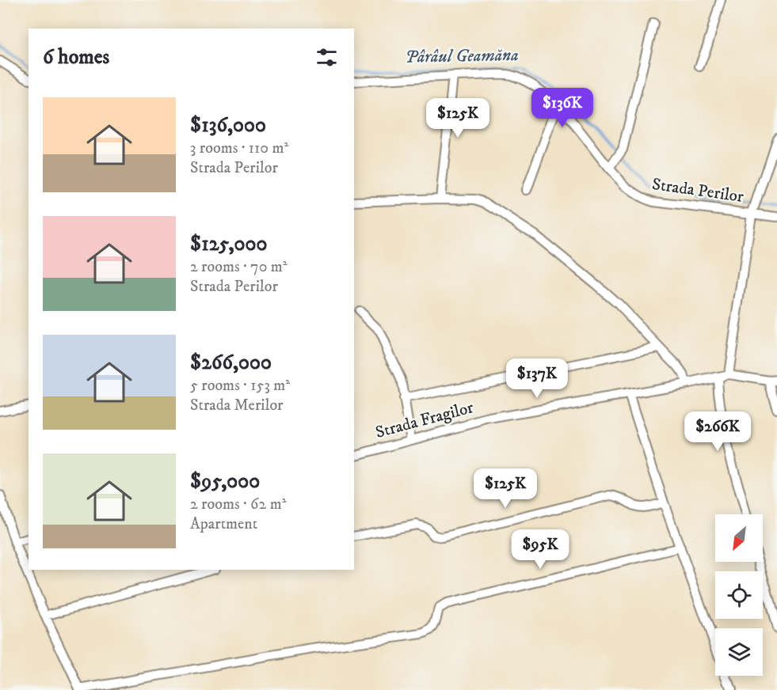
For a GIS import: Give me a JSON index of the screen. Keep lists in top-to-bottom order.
{
  "streets": {
    "street": ["Strada Perilor", "Strada Fragilor"]
  },
  "water": ["Pârâul Geamăna"],
  "north": "bottom left",
  "page": {
    "heading": "6 homes",
    "list": [
      {
        "name": "$136,000",
        "note": "3 rooms · 110 m² · Strada Perilor"
      },
      {
        "name": "$125,000",
        "note": "2 rooms · 70 m² · Strada Perilor"
      },
      {
        "name": "$266,000",
        "note": "5 rooms · 153 m² · Strada Merilor"
      },
      {
        "name": "$95,000",
        "note": "2 rooms · 62 m² · Apartment"
      }
    ],
    "price": [
      "$136K",
      "$125K",
      "$137K",
      "$266K",
      "$125K",
      "$95K"
    ]
  }
}
